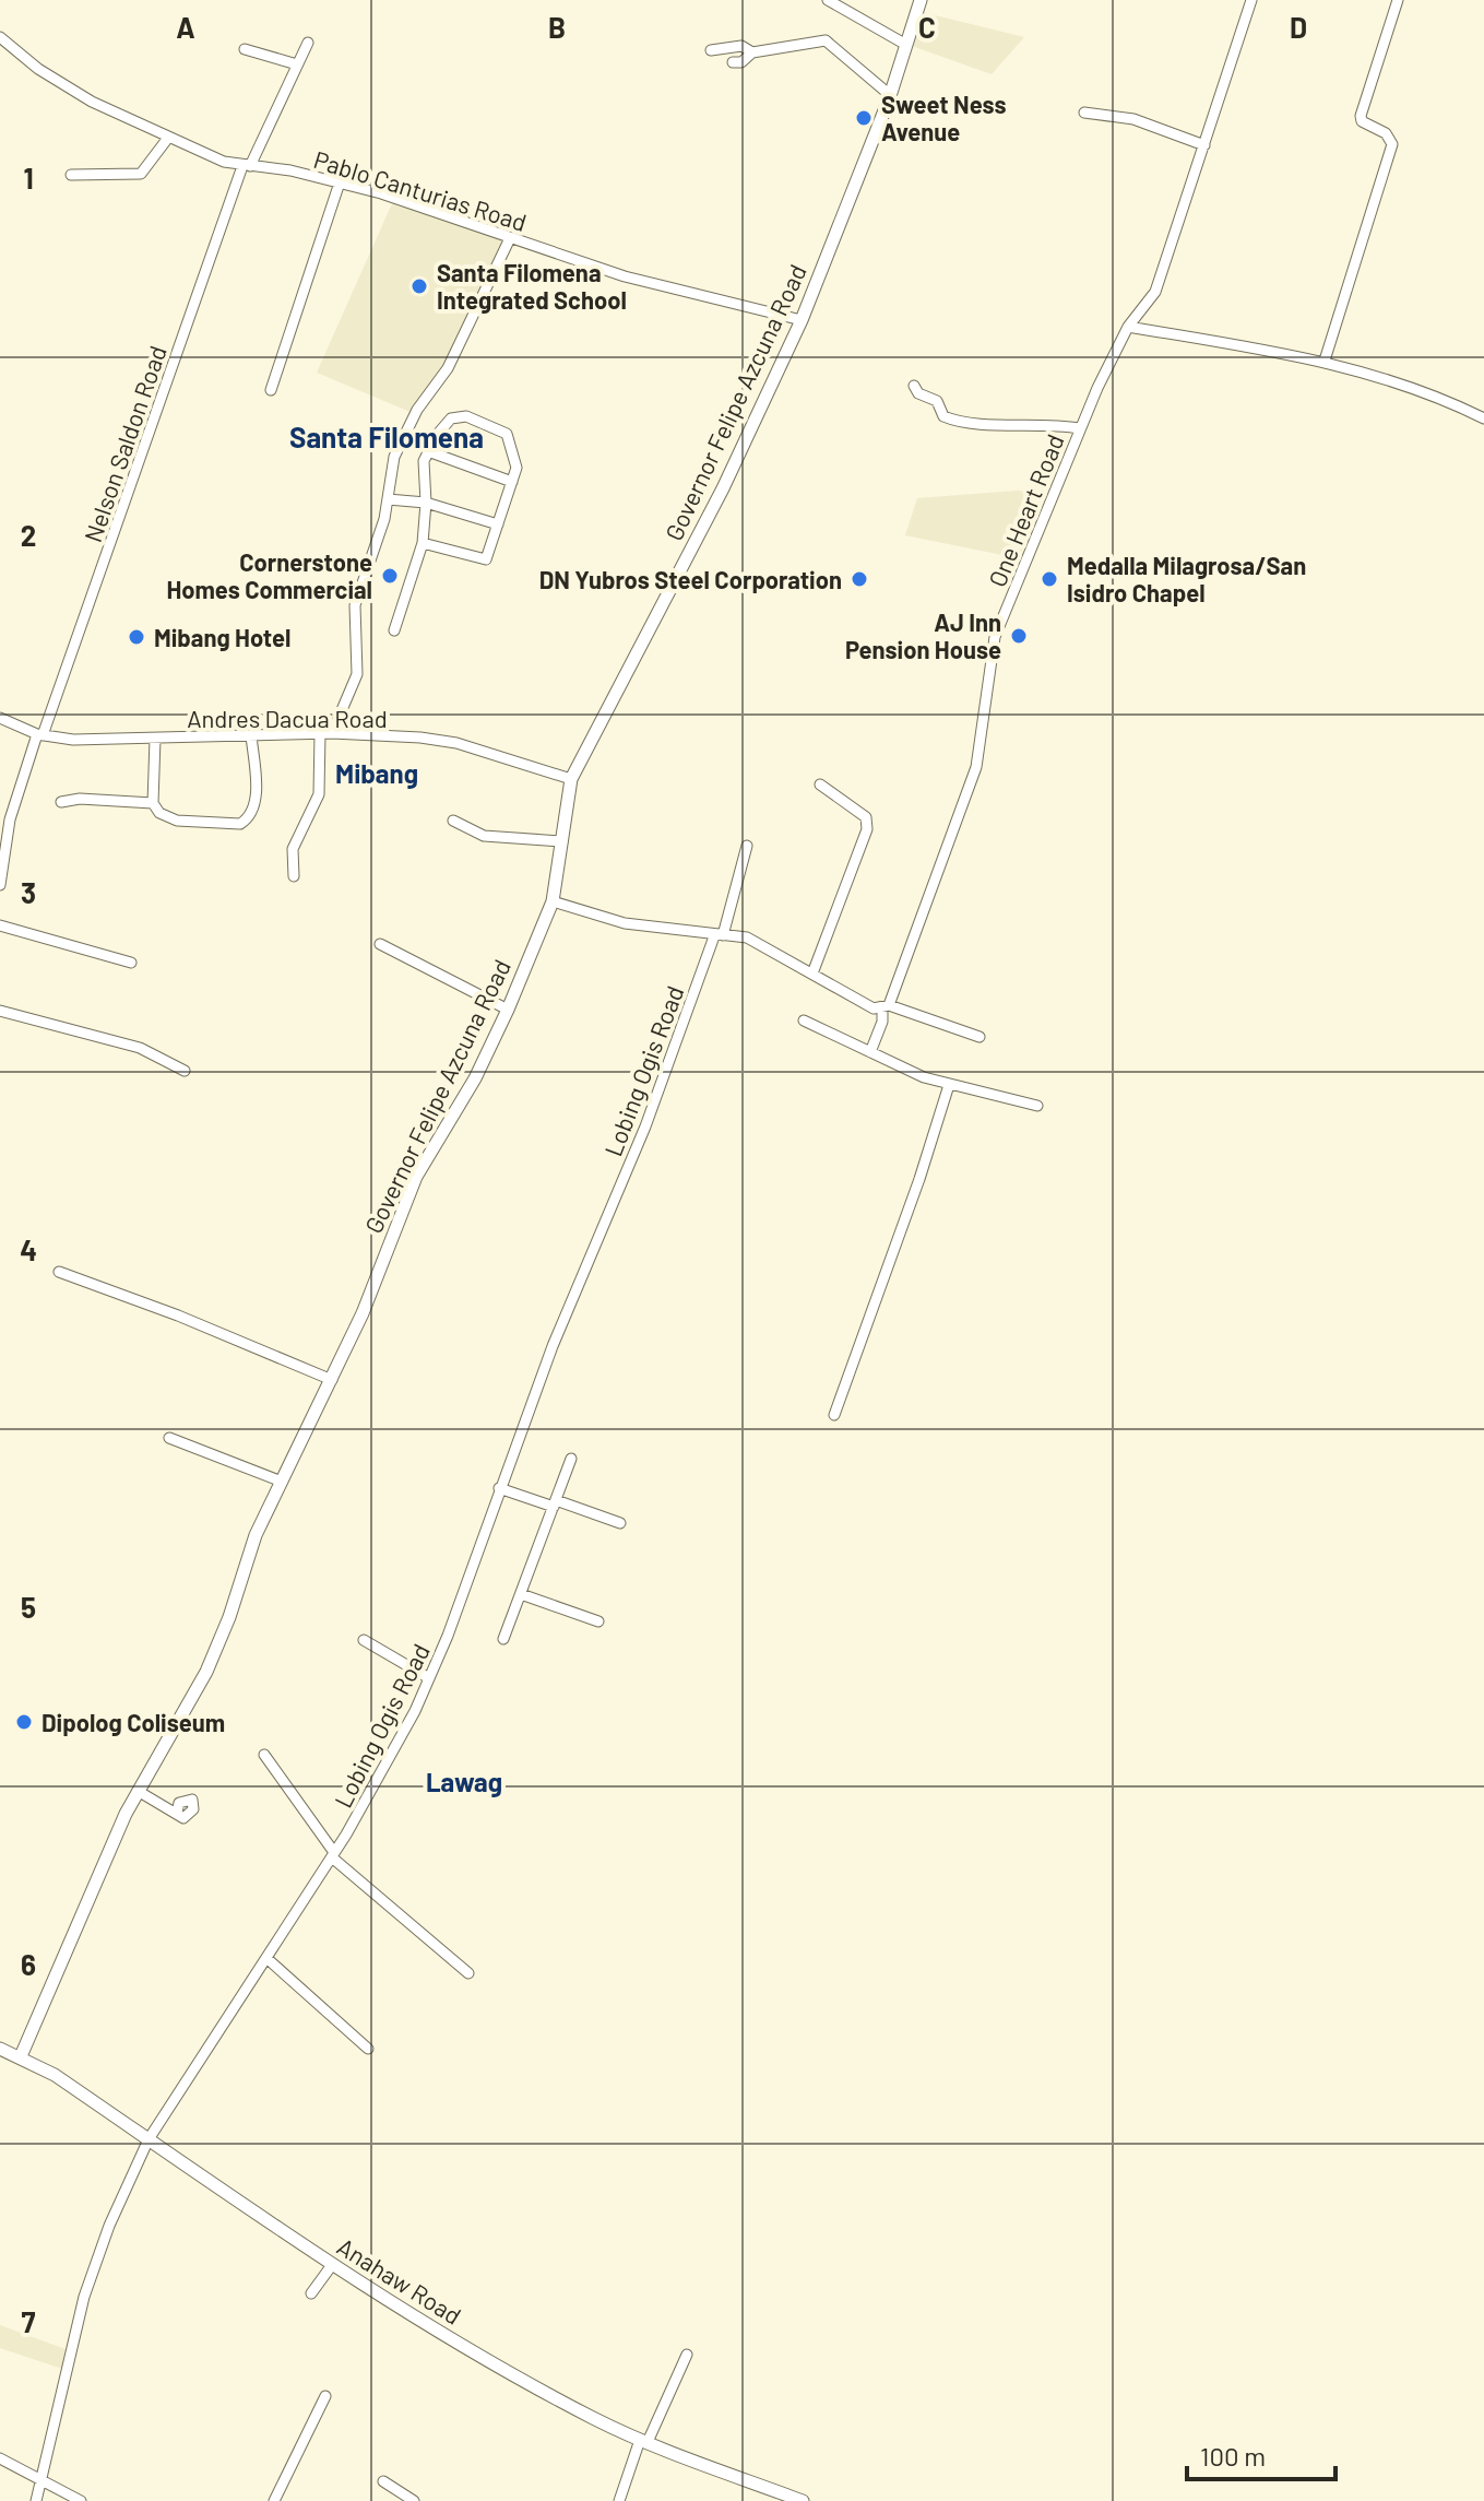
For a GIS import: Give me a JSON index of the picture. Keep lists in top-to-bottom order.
{
  "streets": {
    "street": [
      "Pablo Canturias Road",
      "Governor Felipe Azcuna Road",
      "Nelson Saldon Road",
      "One Heart Road",
      "Andres Dacua Road",
      "Lobing Ogis Road",
      "Anahaw Road"
    ]
  },
  "crossings": [
    ["Pablo Canturias Road", "Governor Felipe Azcuna Road"],
    ["Pablo Canturias Road", "Nelson Saldon Road"],
    ["Governor Felipe Azcuna Road", "Andres Dacua Road"],
    ["Governor Felipe Azcuna Road", "Anahaw Road"],
    ["Nelson Saldon Road", "Andres Dacua Road"],
    ["Lobing Ogis Road", "Anahaw Road"]
  ],
  "districts": ["Santa Filomena", "Mibang", "Lawag"],
  "places": [
    "Sweet Ness Avenue",
    "Santa Filomena Integrated School",
    "Cornerstone Homes Commercial",
    "DN Yubros Steel Corporation",
    "Medalla Milagrosa/San Isidro Chapel",
    "AJ Inn Pension House",
    "Mibang Hotel",
    "Dipolog Coliseum"
  ],
  "scale_bar": "100 m",
  "grid": {
    "columns": [
      "A",
      "B",
      "C",
      "D"
    ],
    "rows": [
      "1",
      "2",
      "3",
      "4",
      "5",
      "6",
      "7"
    ]
  }
}
